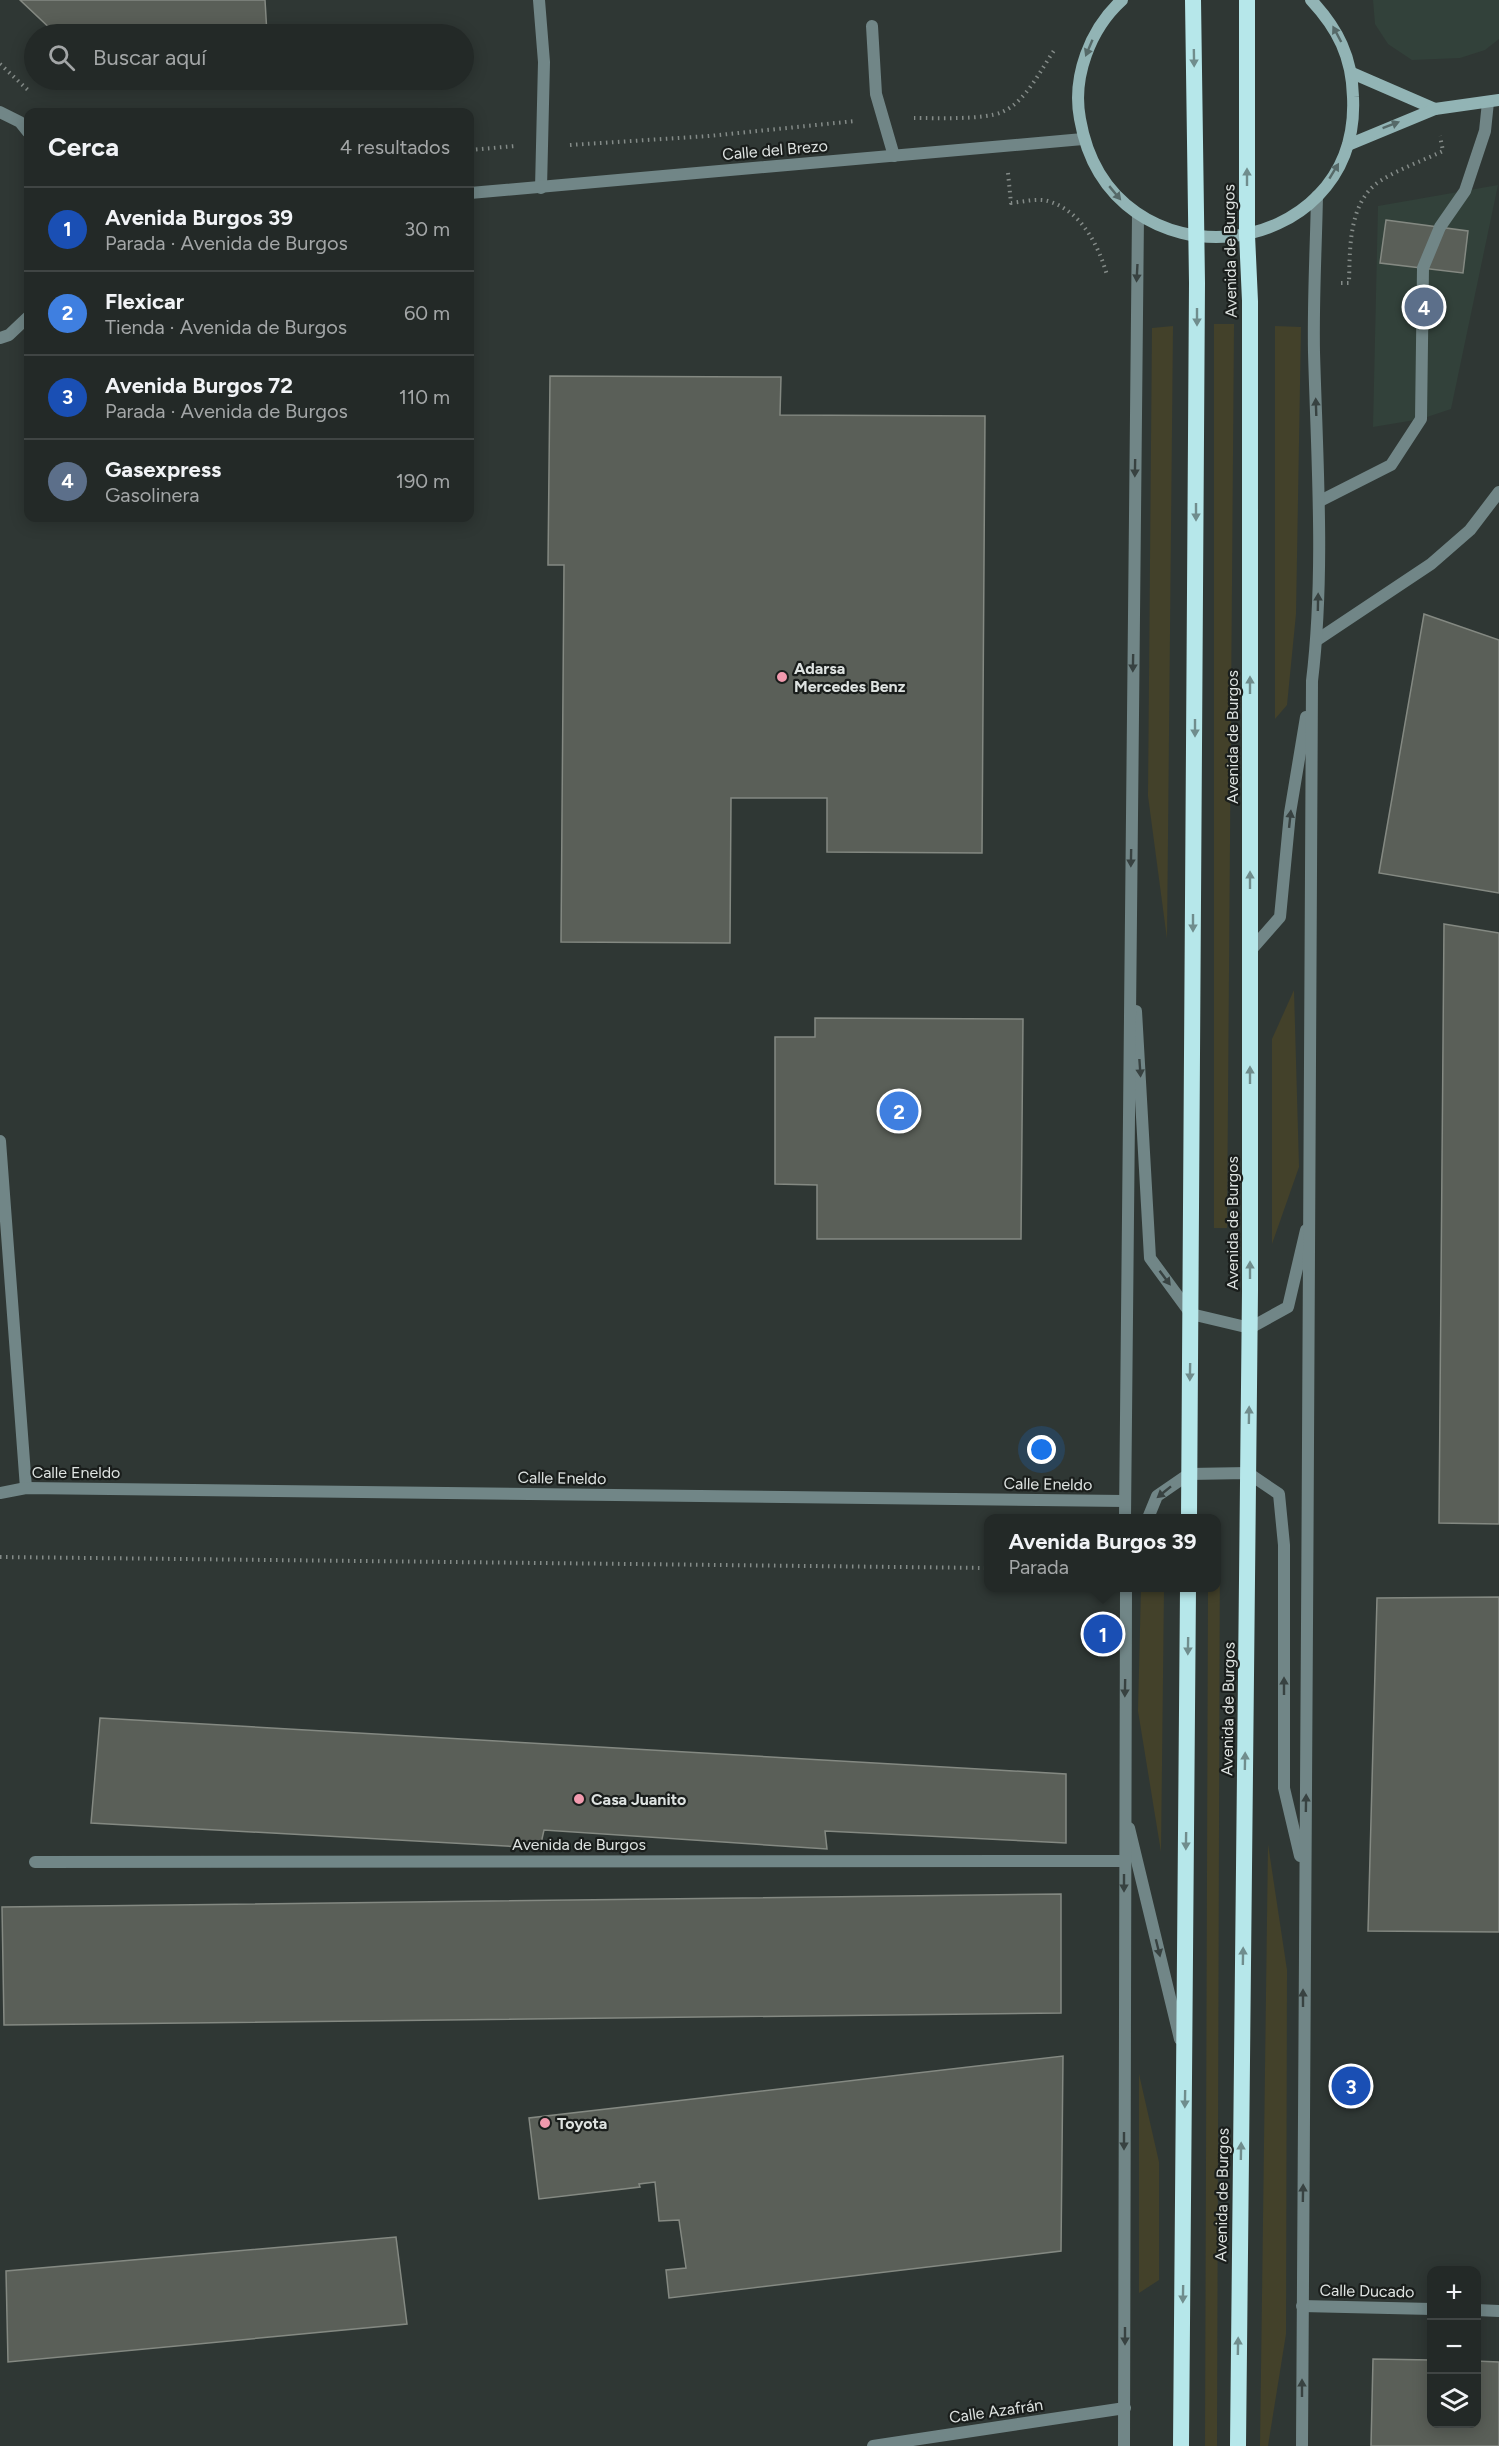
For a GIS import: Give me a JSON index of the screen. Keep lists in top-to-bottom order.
{
  "streets": {
    "highway": ["Avenida de Burgos"],
    "street": [
      "Calle del Brezo",
      "Calle Eneldo",
      "Calle Ducado",
      "Calle Azafrán"
    ]
  },
  "places": ["Adarsa Mercedes Benz", "Casa Juanito", "Toyota"],
  "page": {
    "search": "Buscar aquí",
    "heading": ["Cerca", "4 resultados"],
    "list": [
      {
        "mark": "1",
        "name": "Avenida Burgos 39",
        "note": "Parada · Avenida de Burgos",
        "value": "30 m"
      },
      {
        "mark": "2",
        "name": "Flexicar",
        "note": "Tienda · Avenida de Burgos",
        "value": "60 m"
      },
      {
        "mark": "3",
        "name": "Avenida Burgos 72",
        "note": "Parada · Avenida de Burgos",
        "value": "110 m"
      },
      {
        "mark": "4",
        "name": "Gasexpress",
        "note": "Gasolinera",
        "value": "190 m"
      }
    ],
    "pins": [
      "4",
      "2",
      "1",
      "3"
    ],
    "popup": ["Avenida Burgos 39", "Parada"],
    "map_buttons": ["+", "−"]
  }
}
